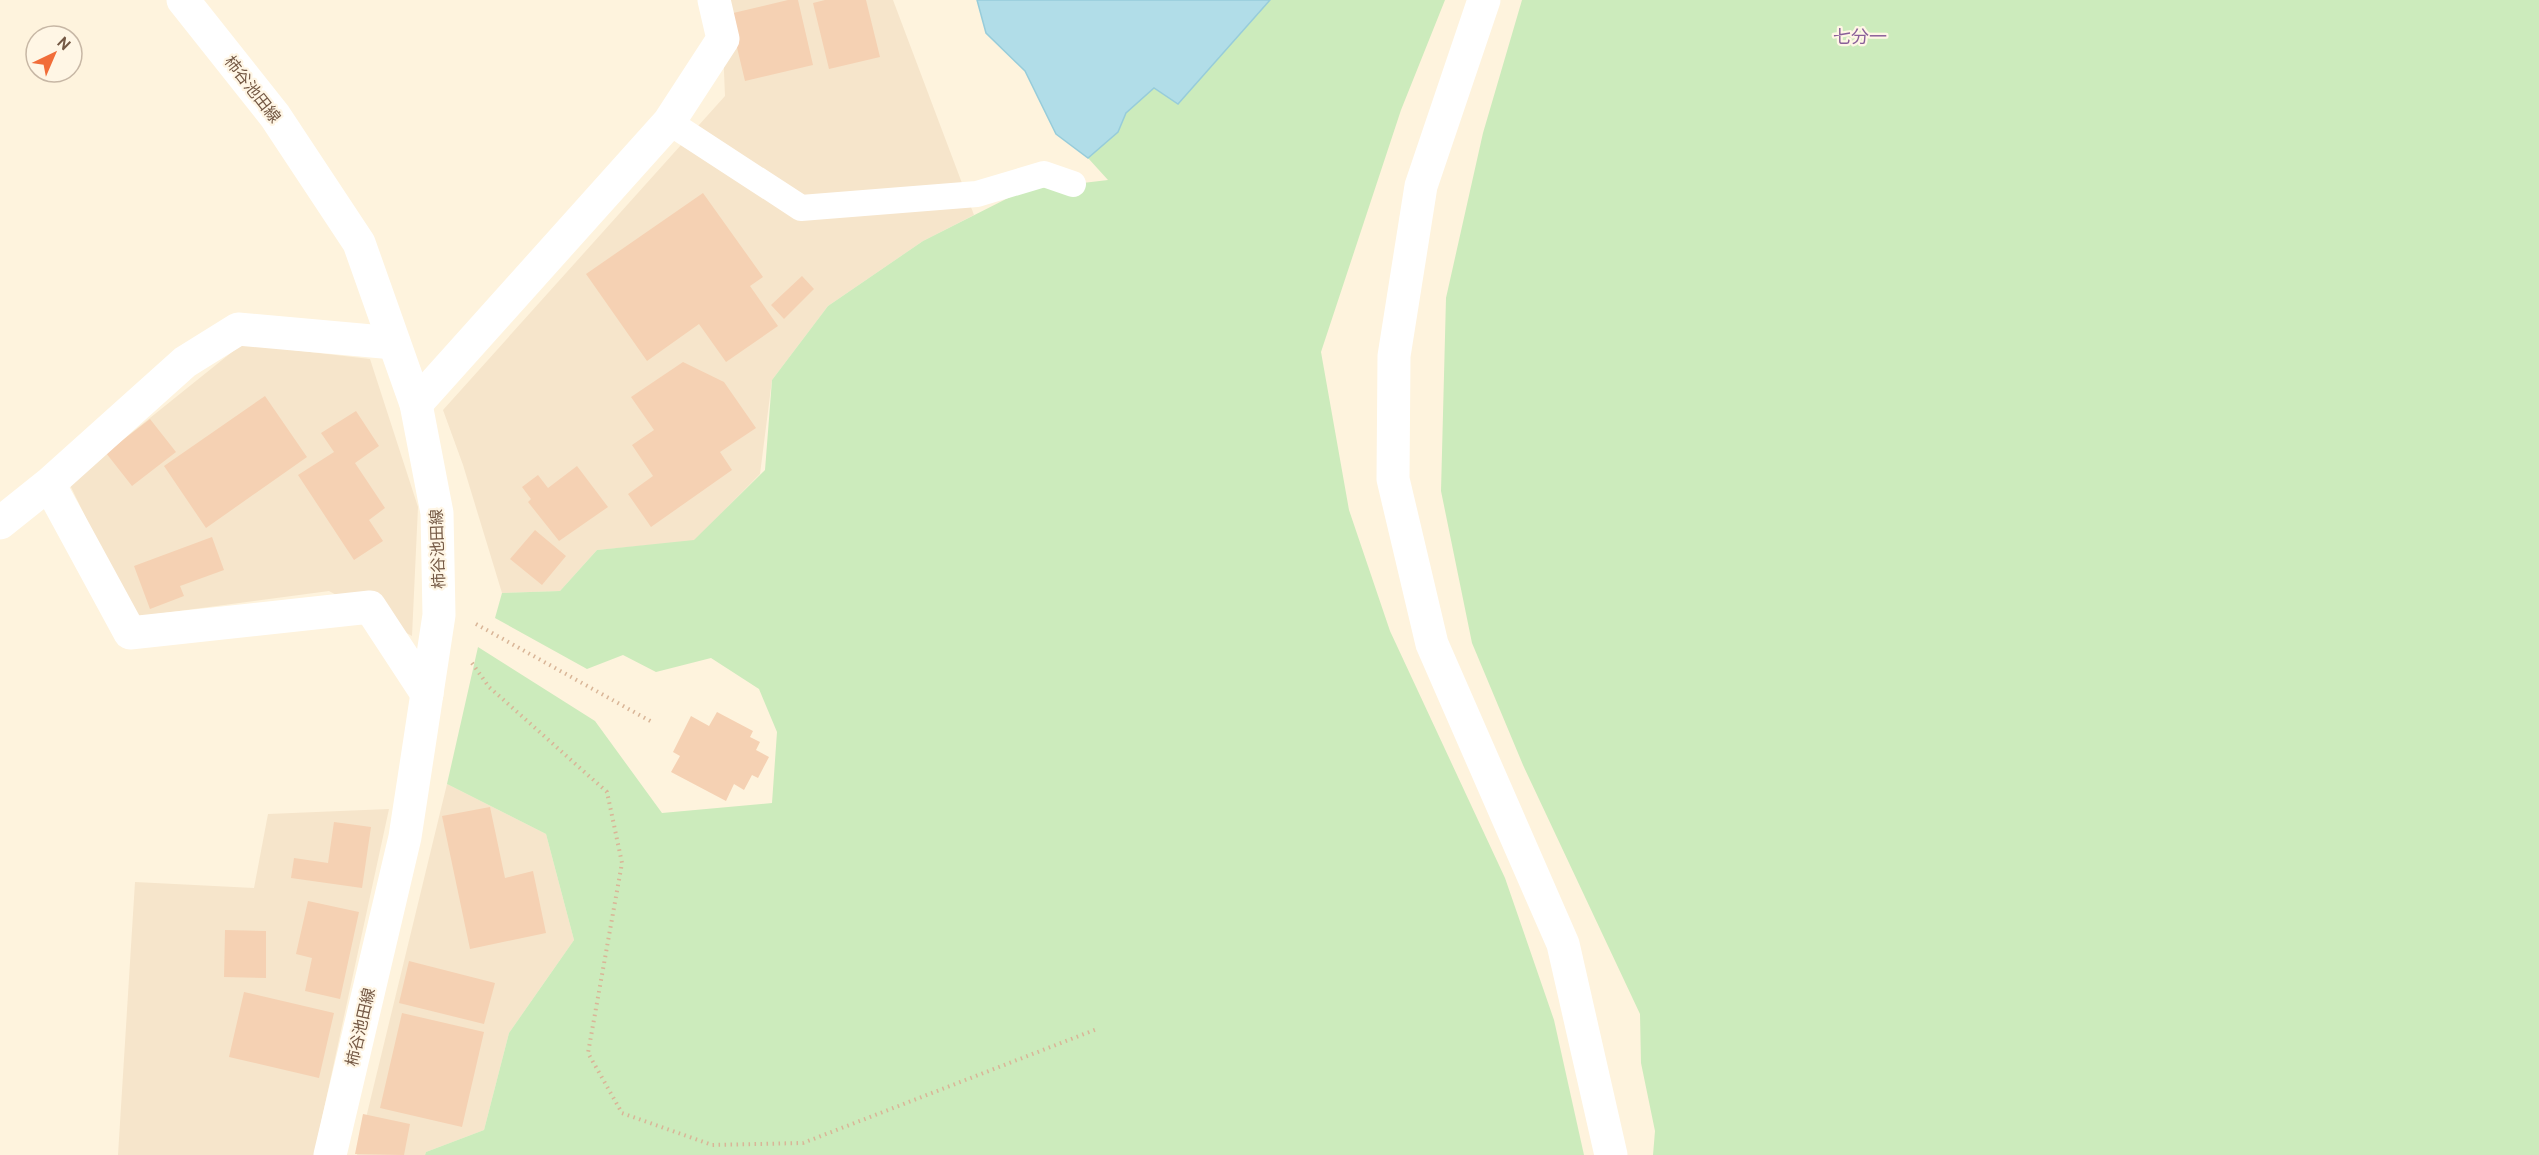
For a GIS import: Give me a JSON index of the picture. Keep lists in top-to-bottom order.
{
  "streets": {
    "street": ["柿谷池田線"]
  },
  "districts": ["七分一"],
  "north": "top right"
}
